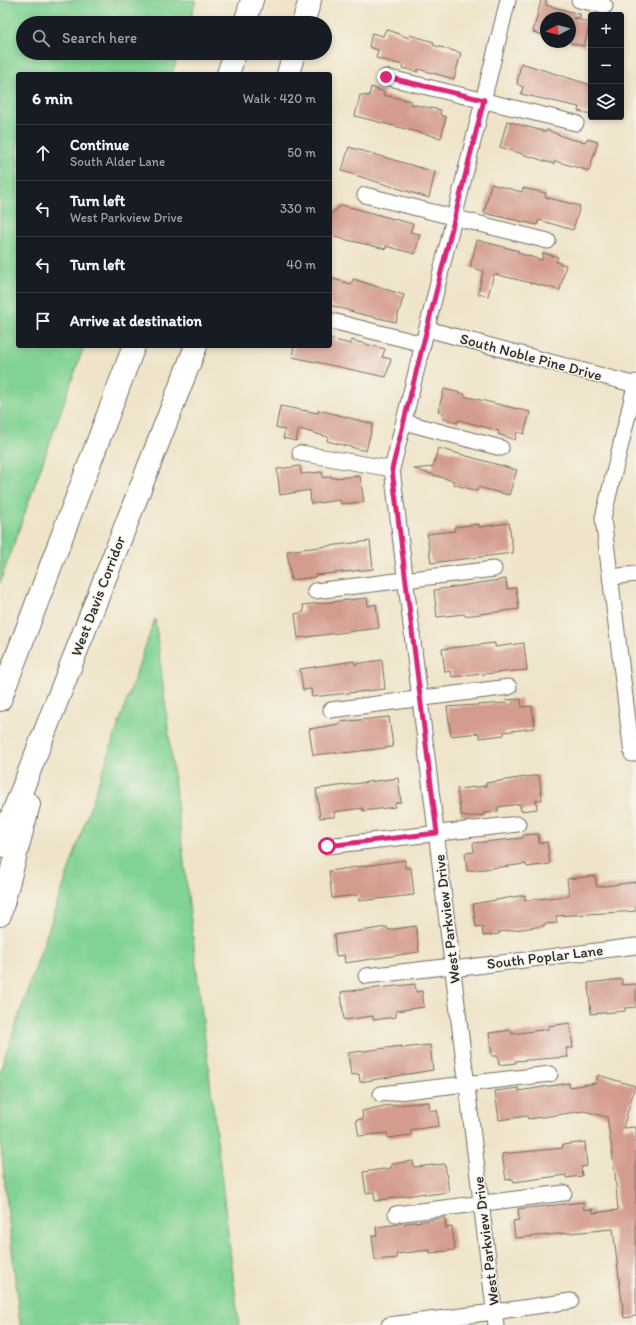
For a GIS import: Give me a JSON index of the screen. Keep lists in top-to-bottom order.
{
  "streets": {
    "highway": ["West Davis Corridor"],
    "street": ["South Noble Pine Drive", "West Parkview Drive", "South Poplar Lane"]
  },
  "crossings": [
    ["South Noble Pine Drive", "West Parkview Drive"],
    ["West Parkview Drive", "South Poplar Lane"]
  ],
  "north": "left",
  "page": {
    "map_buttons": ["+", "−"],
    "search": "Search here",
    "heading": ["6 min", "Walk · 420 m"],
    "list": [
      ["Continue", "South Alder Lane", "50 m"],
      ["Turn left", "West Parkview Drive", "330 m"],
      ["Turn left", "40 m"],
      "Arrive at destination"
    ]
  }
}
